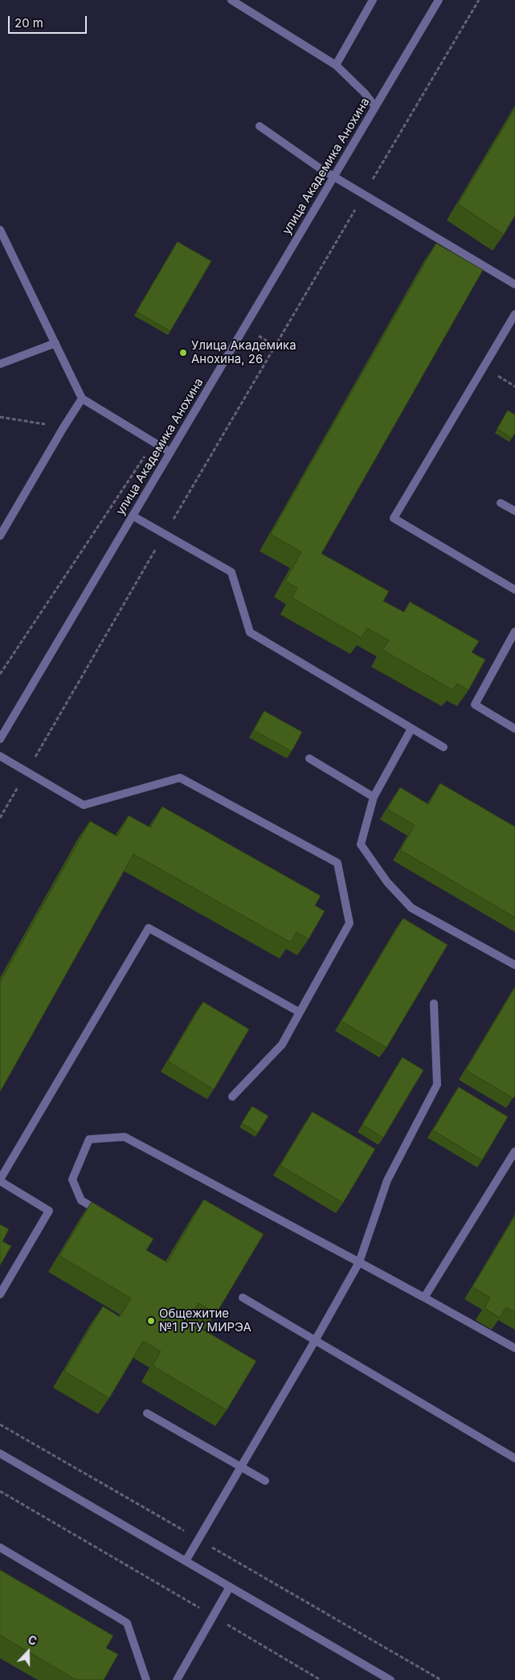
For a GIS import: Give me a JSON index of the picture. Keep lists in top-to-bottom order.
{
  "streets": {
    "street": ["улица Академика Анохина"]
  },
  "places": ["Улица Академика Анохина, 26", "Общежитие №1 РТУ МИРЭА"],
  "scale_bar": "20 m",
  "north": "top"
}
